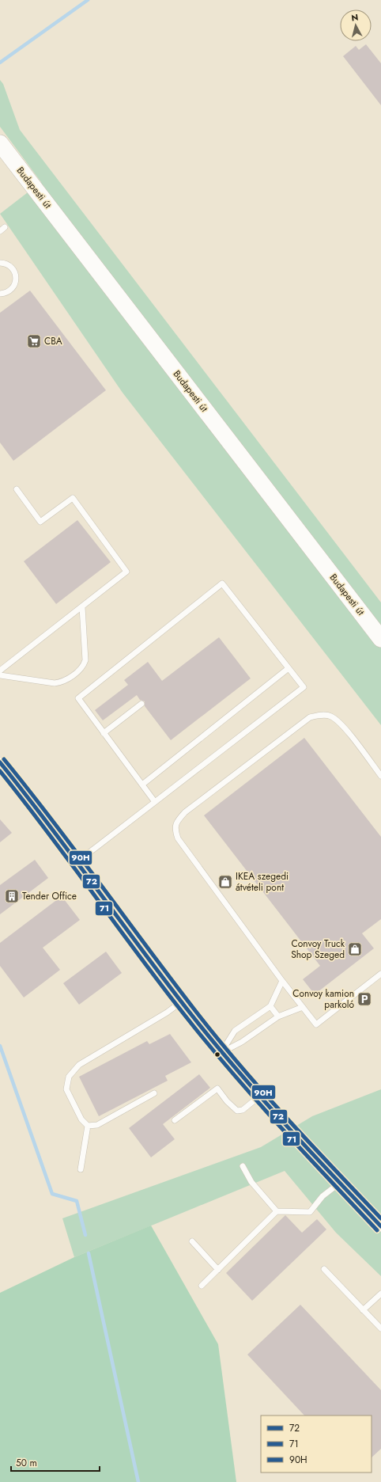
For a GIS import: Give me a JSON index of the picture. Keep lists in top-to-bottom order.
{
  "streets": {
    "main road": ["Budapesti út"]
  },
  "places": {
    "supermarket": ["CBA"],
    "shop": ["IKEA szegedi átvételi pont", "Convoy Truck Shop Szeged"],
    "building": ["Tender Office"],
    "parking": ["Convoy kamion parkoló"]
  },
  "lines": ["transit line 90H", "transit line 72", "transit line 71"],
  "legend": ["72", "71", "90H"],
  "scale_bar": "50 m",
  "north": "top"
}
